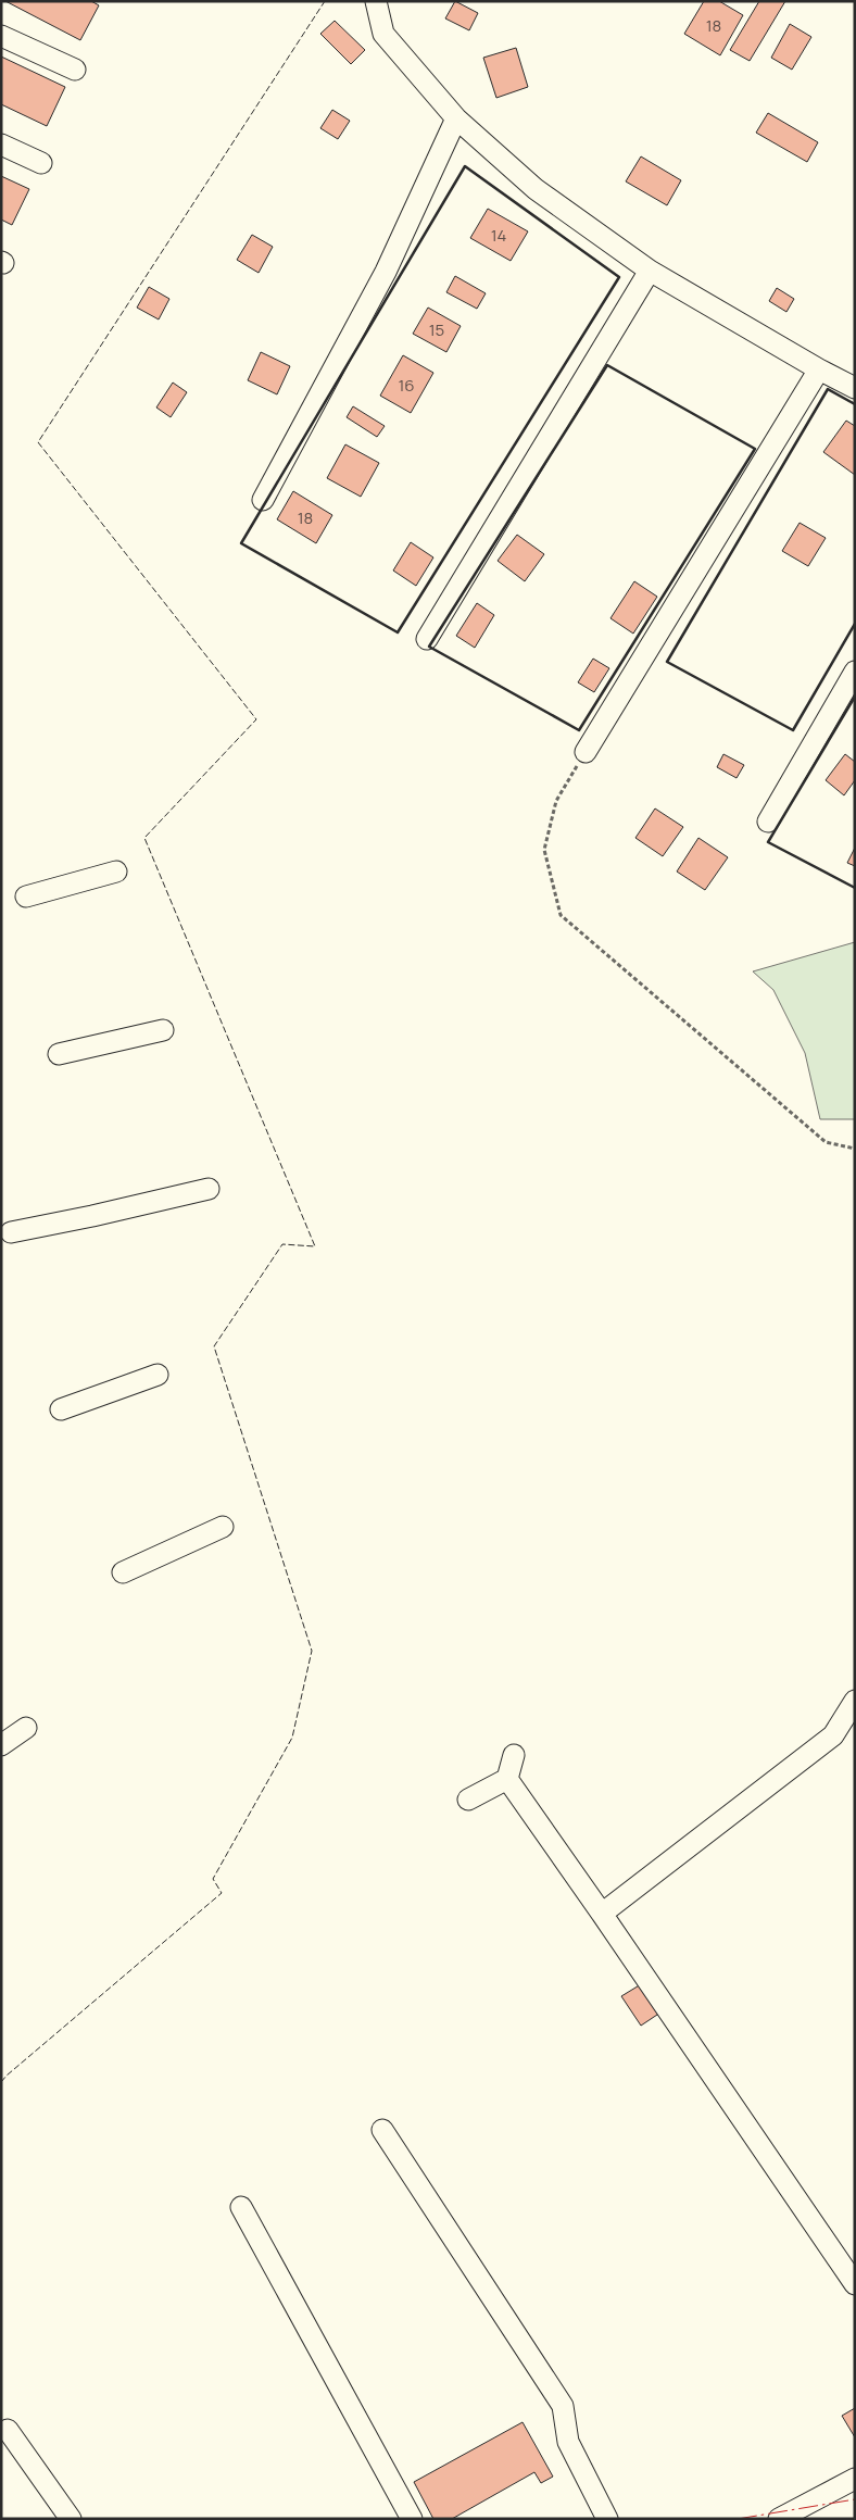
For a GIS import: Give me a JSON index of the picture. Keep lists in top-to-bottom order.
{
  "house_numbers": [
    "18",
    "14",
    "15",
    "16",
    "18"
  ]
}
